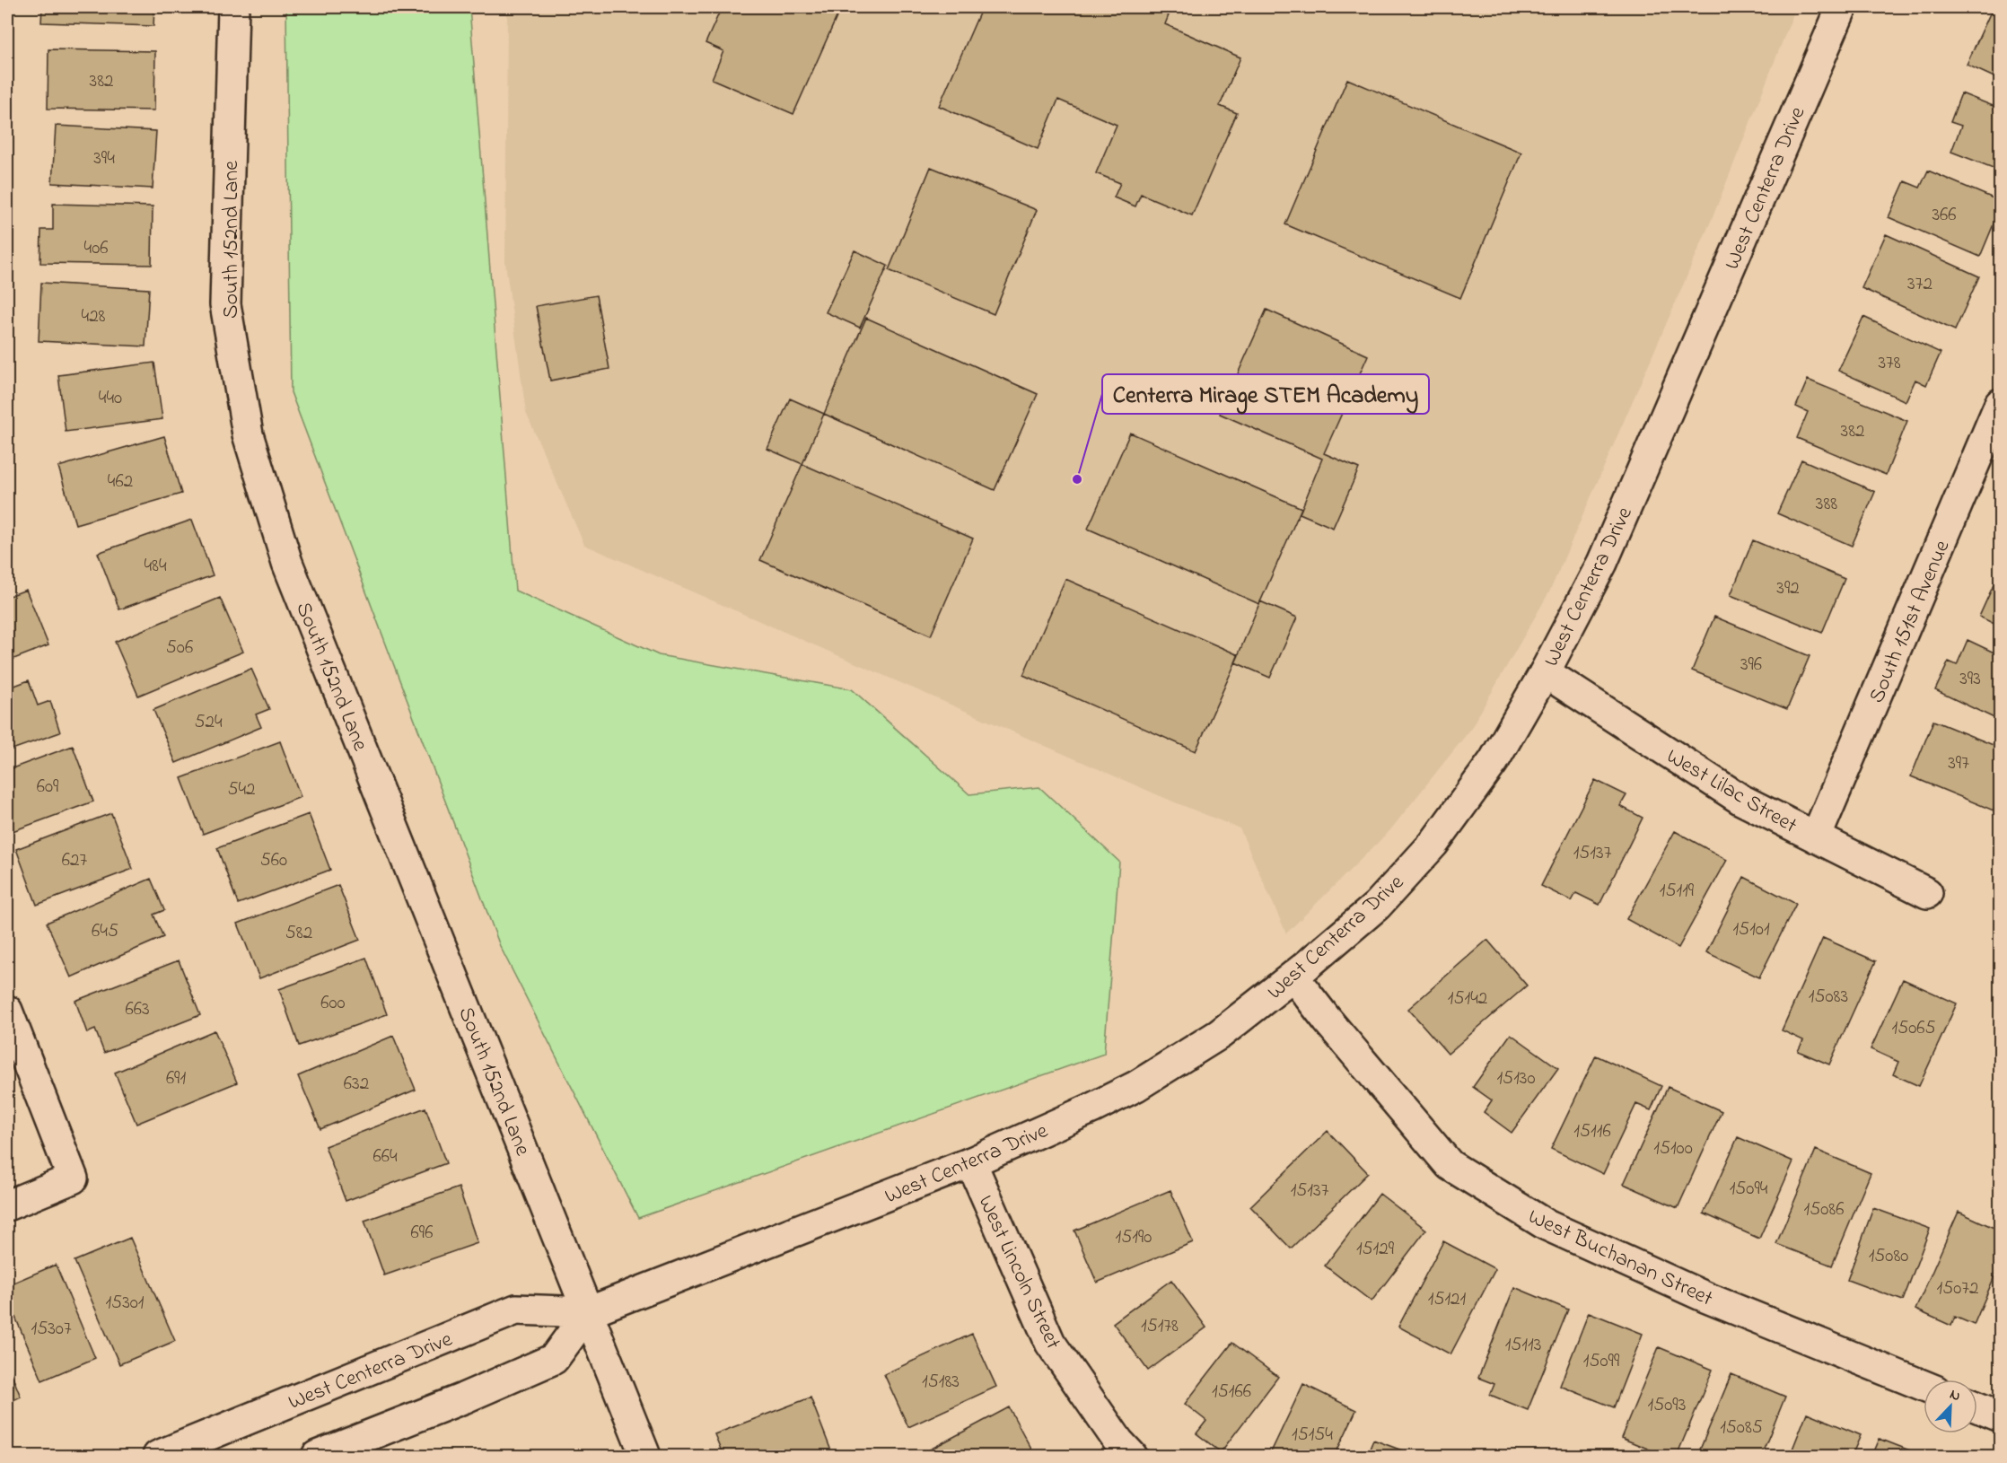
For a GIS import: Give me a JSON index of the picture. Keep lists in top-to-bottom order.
{
  "streets": {
    "street": [
      "West Centerra Drive",
      "South 152nd Lane",
      "South 151st Avenue",
      "West Lilac Street",
      "West Buchanan Street",
      "West Lincoln Street"
    ]
  },
  "crossings": [
    ["West Centerra Drive", "South 152nd Lane"],
    ["West Centerra Drive", "West Lilac Street"],
    ["West Centerra Drive", "West Buchanan Street"],
    ["West Centerra Drive", "West Lincoln Street"],
    ["South 151st Avenue", "West Lilac Street"]
  ],
  "places": ["Centerra Mirage STEM Academy"],
  "house_numbers": [
    "382",
    "394",
    "366",
    "406",
    "372",
    "428",
    "378",
    "440",
    "382",
    "462",
    "388",
    "484",
    "392",
    "506",
    "396",
    "393",
    "524",
    "397",
    "609",
    "542",
    "15137",
    "627",
    "560",
    "15119",
    "15101",
    "645",
    "582",
    "15083",
    "15142",
    "600",
    "663",
    "15065",
    "691",
    "15130",
    "632",
    "15116",
    "15100",
    "664",
    "15094",
    "15137",
    "15086",
    "696",
    "15190",
    "15129",
    "15080",
    "15072",
    "15121",
    "15301",
    "15178",
    "15307",
    "15113",
    "15099",
    "15183",
    "15166",
    "15093",
    "15085",
    "15154"
  ],
  "north": "top right"
}
